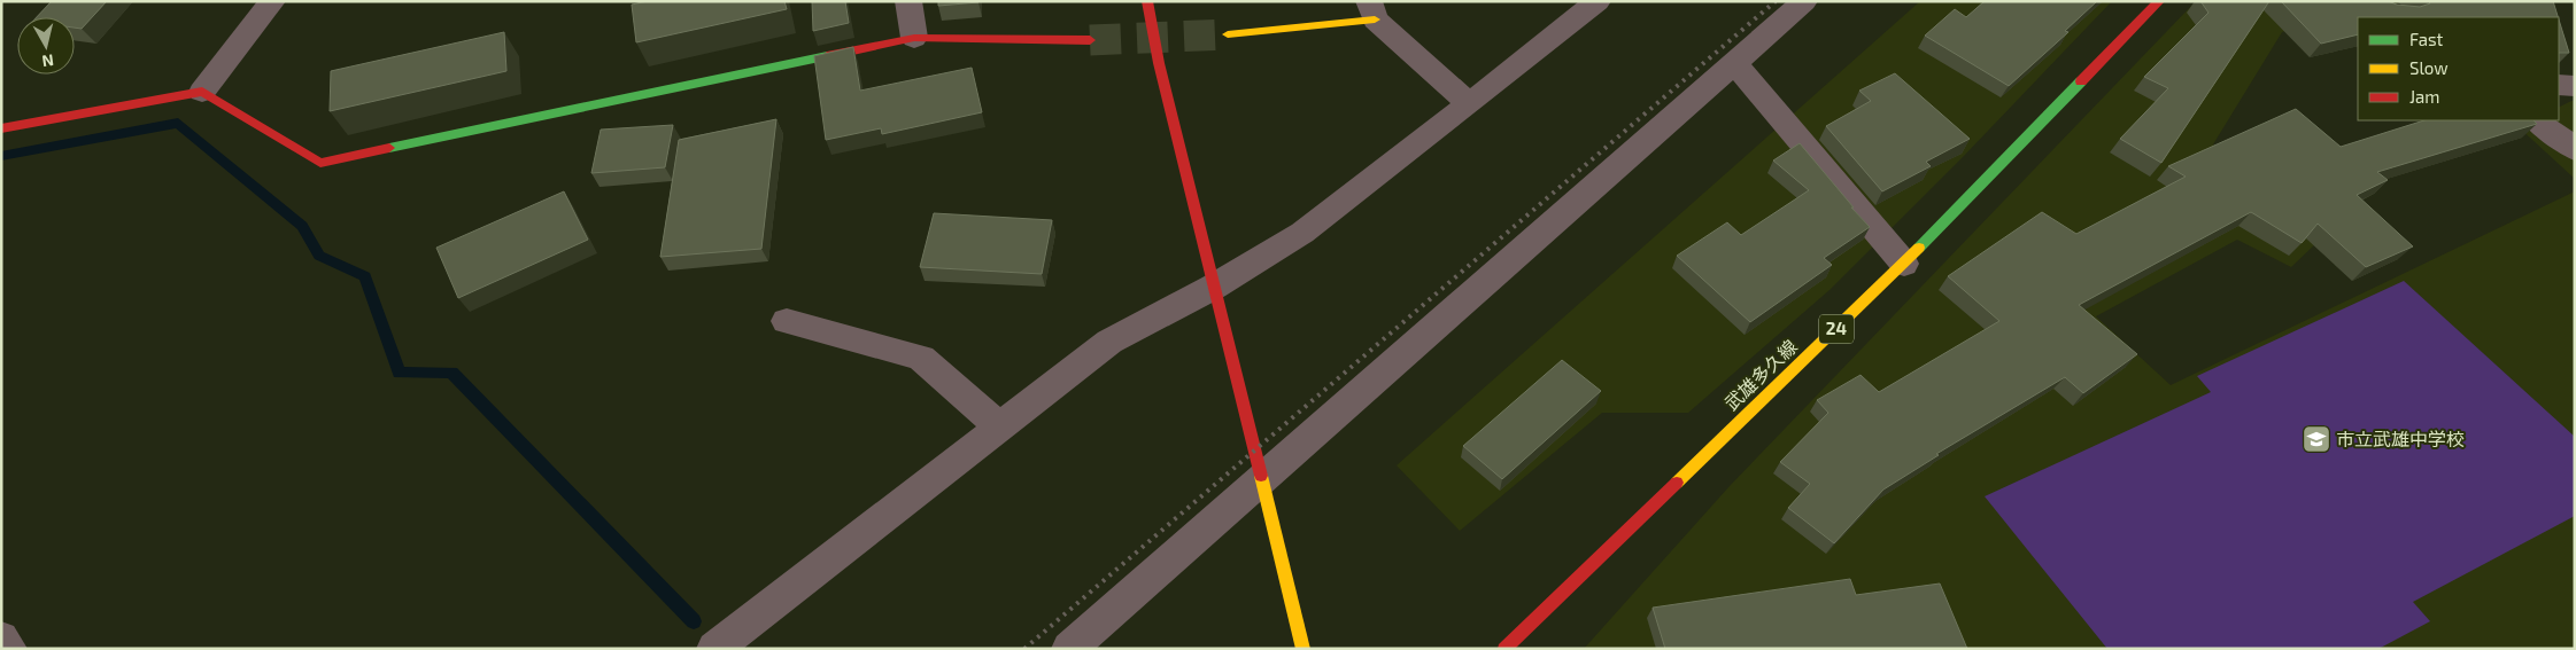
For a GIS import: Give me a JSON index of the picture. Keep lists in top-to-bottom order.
{
  "streets": {
    "street": ["24", "武雄多久線"]
  },
  "places": {
    "school or university": ["市立武雄中学校"]
  },
  "legend": ["Fast", "Slow", "Jam"],
  "north": "bottom"
}
